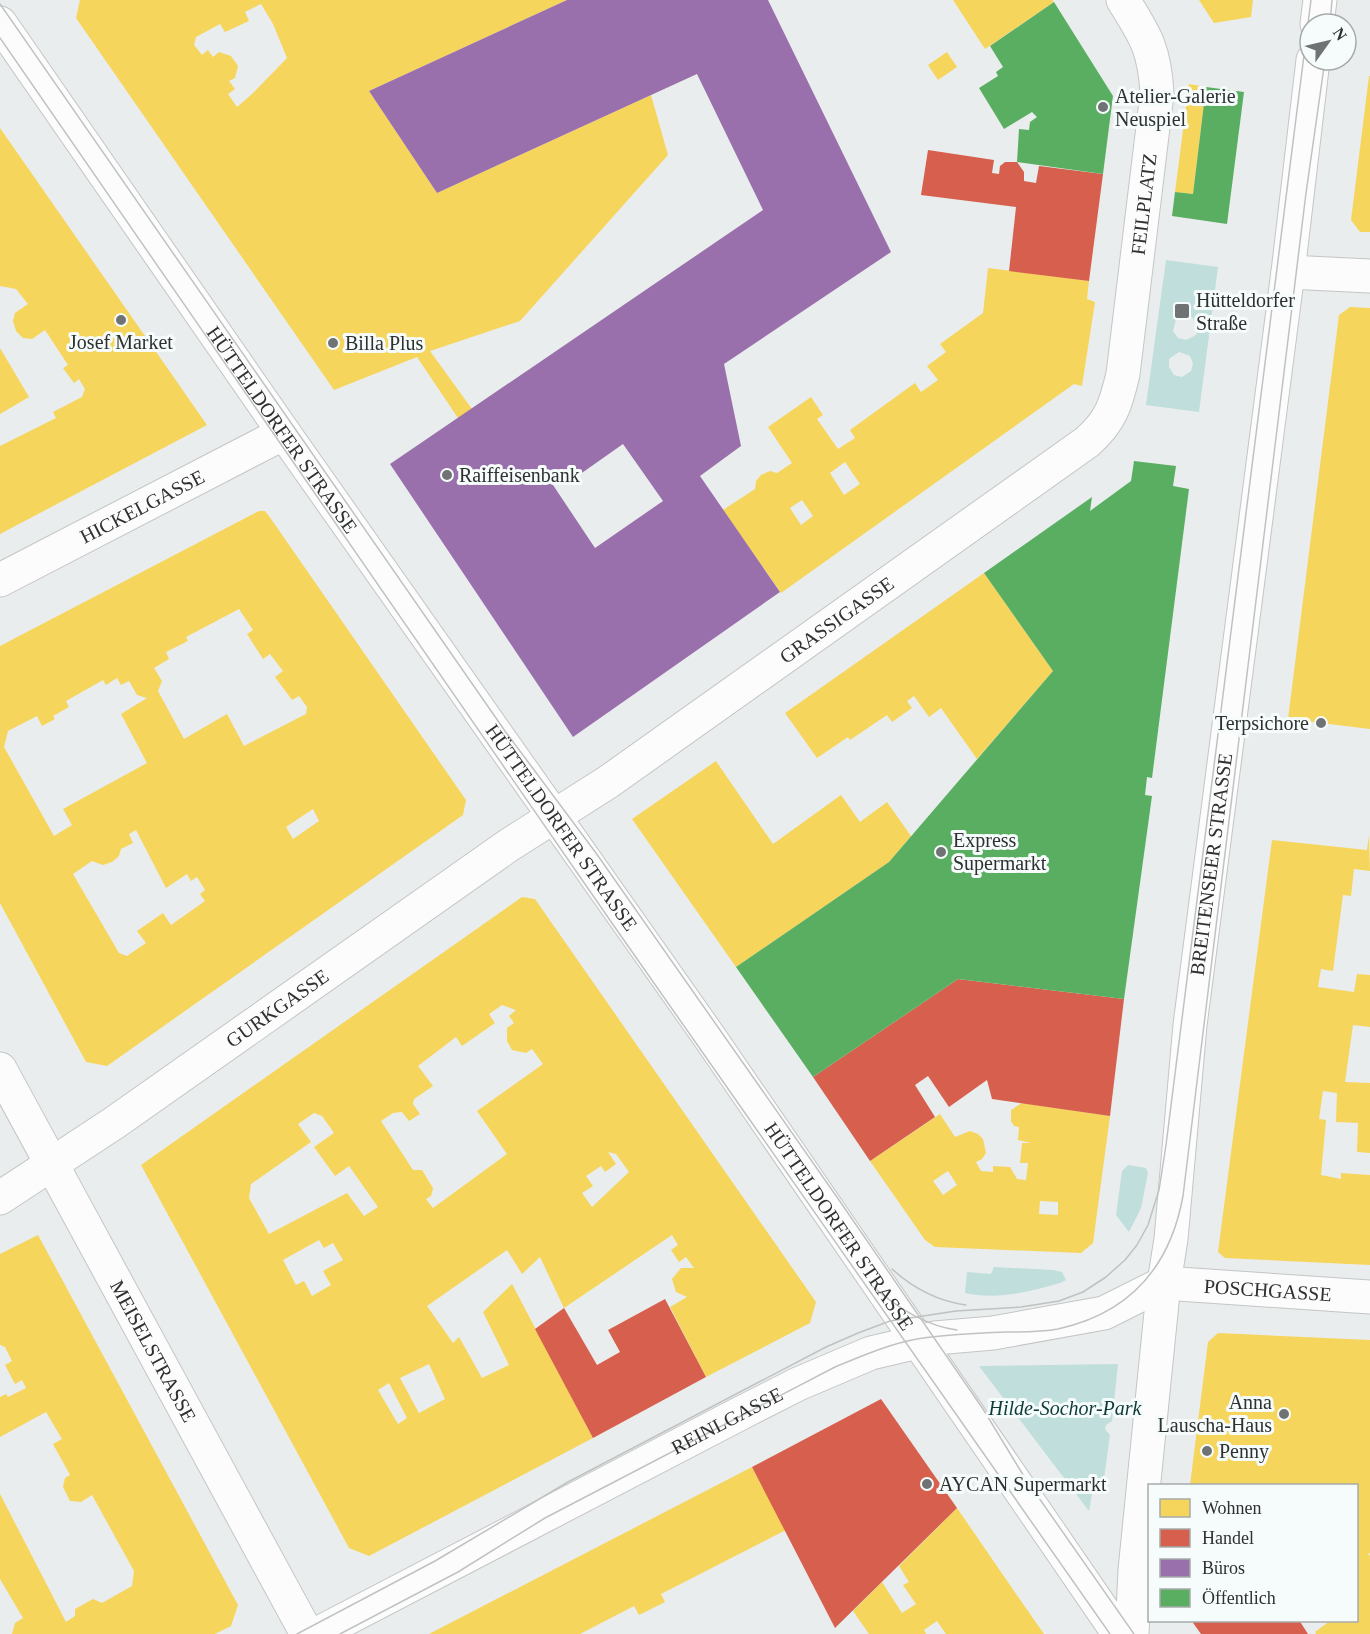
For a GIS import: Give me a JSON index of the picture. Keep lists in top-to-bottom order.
{
  "streets": {
    "street": [
      "FEILPLATZ",
      "HÜTTELDORFER STRASSE",
      "HICKELGASSE",
      "GRASSIGASSE",
      "BREITENSEER STRASSE",
      "GURKGASSE",
      "POSCHGASSE",
      "MEISELSTRASSE",
      "REINLGASSE"
    ]
  },
  "crossings": [
    ["FEILPLATZ", "GRASSIGASSE"],
    ["HÜTTELDORFER STRASSE", "HICKELGASSE"],
    ["HÜTTELDORFER STRASSE", "GRASSIGASSE"],
    ["HÜTTELDORFER STRASSE", "GURKGASSE"],
    ["HÜTTELDORFER STRASSE", "REINLGASSE"],
    ["GRASSIGASSE", "GURKGASSE"],
    ["BREITENSEER STRASSE", "POSCHGASSE"],
    ["BREITENSEER STRASSE", "REINLGASSE"],
    ["GURKGASSE", "MEISELSTRASSE"],
    ["POSCHGASSE", "REINLGASSE"]
  ],
  "parks": ["Hilde-Sochor-Park"],
  "places": {
    "other": [
      "Atelier-Galerie Neuspiel",
      "Josef Market",
      "Billa Plus",
      "Raiffeisenbank",
      "Terpsichore",
      "Express Supermarkt",
      "Anna Lauscha-Haus",
      "Penny",
      "AYCAN Supermarkt"
    ],
    "transit": ["Hütteldorfer Straße"]
  },
  "legend": [
    "Wohnen",
    "Handel",
    "Büros",
    "Öffentlich"
  ],
  "north": "top right"
}
